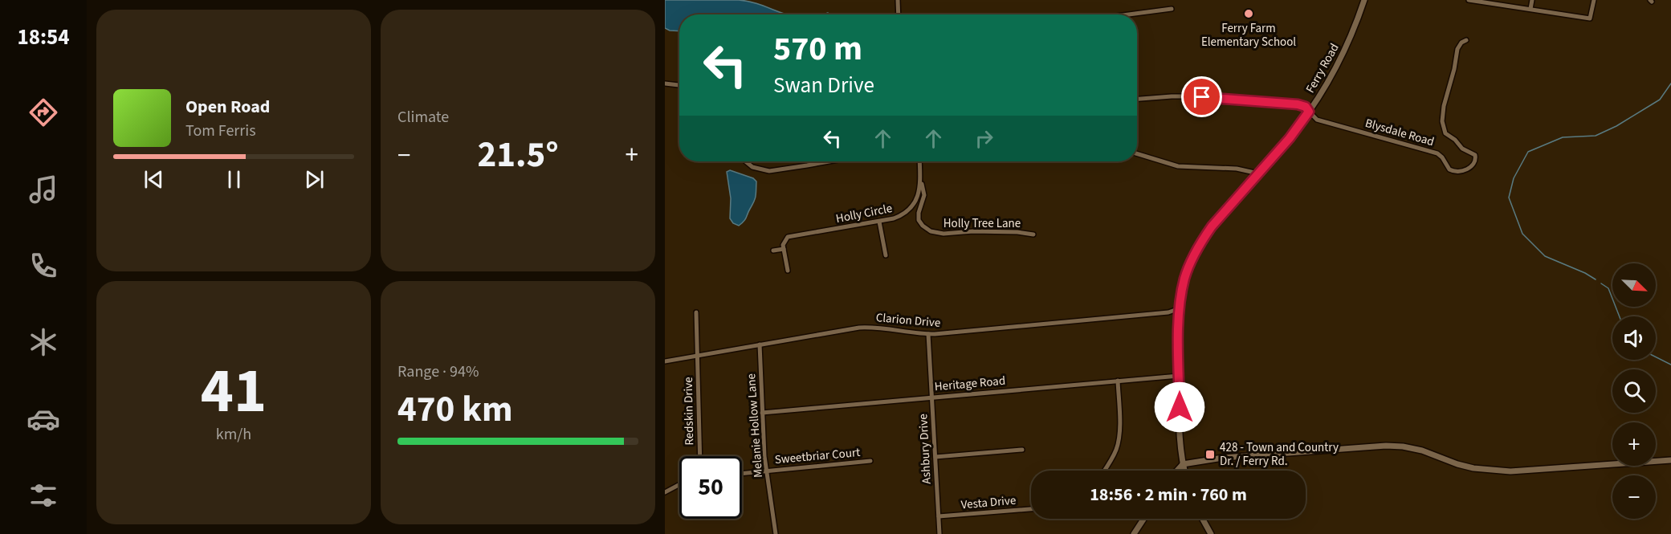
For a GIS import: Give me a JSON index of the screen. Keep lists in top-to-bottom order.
{
  "streets": {
    "main road": ["Ferry Road"],
    "street": [
      "Blysdale Road",
      "Holly Circle",
      "Holly Tree Lane",
      "Clarion Drive",
      "Heritage Road",
      "Redskin Drive",
      "Melanie Hollow Lane",
      "Ashbury Drive",
      "Sweetbriar Court",
      "Vesta Drive"
    ]
  },
  "crossings": [
    ["Ferry Road", "Blysdale Road"],
    ["Ferry Road", "Clarion Drive"],
    ["Ferry Road", "Heritage Road"],
    ["Holly Circle", "Holly Tree Lane"],
    ["Clarion Drive", "Redskin Drive"],
    ["Clarion Drive", "Melanie Hollow Lane"],
    ["Clarion Drive", "Ashbury Drive"],
    ["Heritage Road", "Melanie Hollow Lane"],
    ["Heritage Road", "Ashbury Drive"],
    ["Melanie Hollow Lane", "Sweetbriar Court"],
    ["Ashbury Drive", "Vesta Drive"]
  ],
  "places": {
    "other": ["Ferry Farm Elementary School"],
    "transit": ["428 - Town and Country Dr. / Ferry Rd."]
  },
  "north": "bottom right",
  "page": {
    "tabs": "18:54",
    "tile": [
      "Climate",
      ["41", "km/h"],
      ["Range · 94%", "470 km"]
    ],
    "turn": ["570 m", "Swan Drive"],
    "song": ["Open Road", "Tom Ferris"],
    "heat": ["−", "21.5°", "+"],
    "map_buttons": ["+", "−"],
    "limit": "50",
    "trip": "18:56 · 2 min · 760 m"
  }
}
